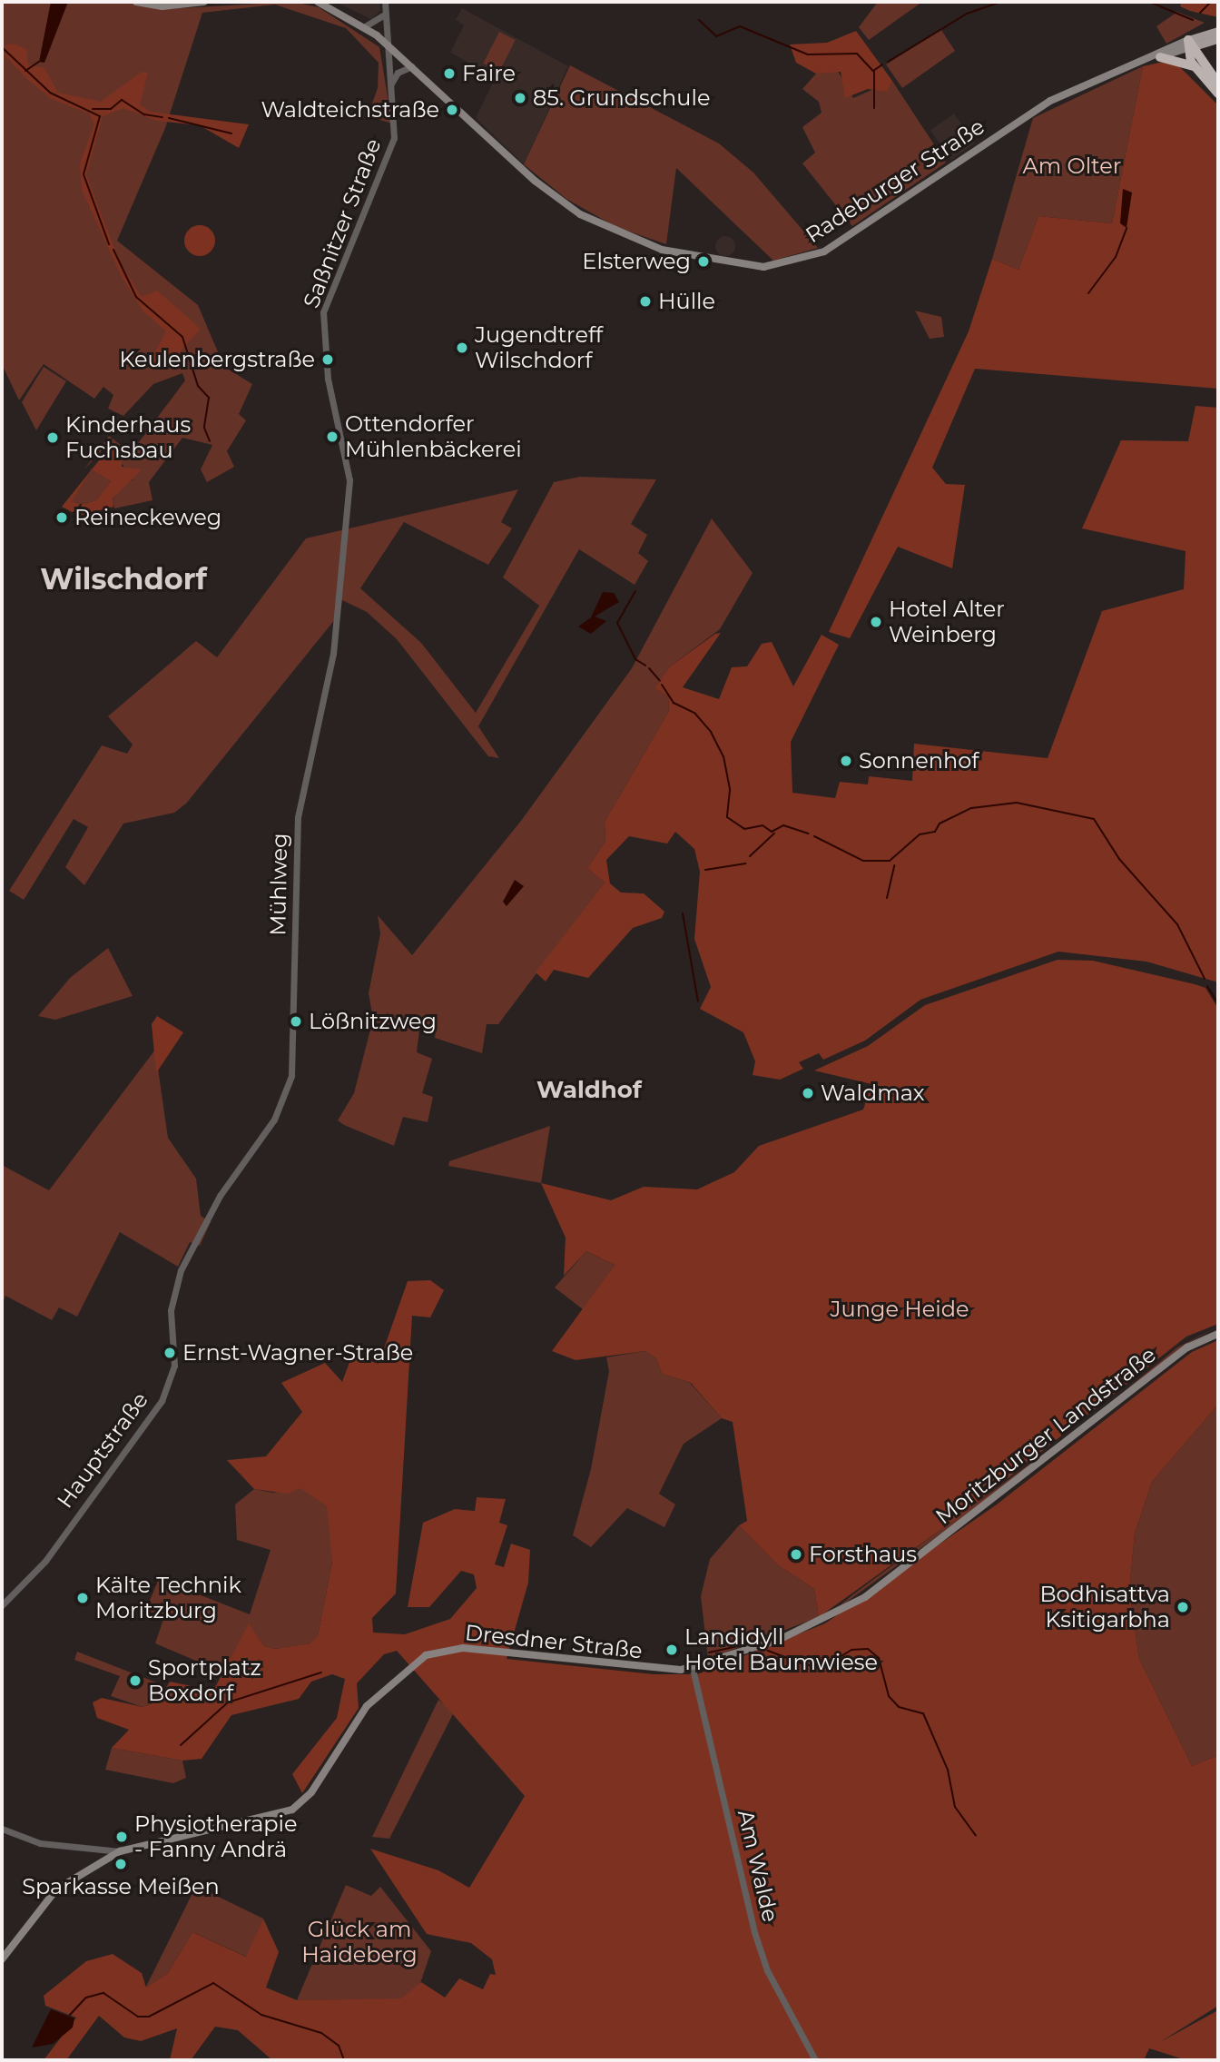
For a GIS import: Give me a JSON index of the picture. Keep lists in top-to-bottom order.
{
  "streets": {
    "main road": ["Radeburger Straße", "Moritzburger Landstraße", "Dresdner Straße"],
    "street": [
      "Saßnitzer Straße",
      "Mühlweg",
      "Hauptstraße",
      "Am Walde"
    ]
  },
  "crossings": [
    ["Radeburger Straße", "Saßnitzer Straße"],
    ["Saßnitzer Straße", "Mühlweg"],
    ["Mühlweg", "Hauptstraße"],
    ["Moritzburger Landstraße", "Dresdner Straße"],
    ["Moritzburger Landstraße", "Am Walde"],
    ["Dresdner Straße", "Am Walde"]
  ],
  "districts": ["Wilschdorf", "Waldhof"],
  "parks": ["Am Olter", "Junge Heide", "Glück am Haideberg"],
  "places": [
    "Faire",
    "85. Grundschule",
    "Waldteichstraße",
    "Elsterweg",
    "Hülle",
    "Jugendtreff Wilschdorf",
    "Keulenbergstraße",
    "Ottendorfer Mühlenbäckerei",
    "Kinderhaus Fuchsbau",
    "Reineckeweg",
    "Hotel Alter Weinberg",
    "Sonnenhof",
    "Lößnitzweg",
    "Waldmax",
    "Ernst-Wagner-Straße",
    "Forsthaus",
    "Kälte Technik Moritzburg",
    "Bodhisattva Ksitigarbha",
    "Landidyll Hotel Baumwiese",
    "Sportplatz Boxdorf",
    "Physiotherapie - Fanny Andrä",
    "Sparkasse Meißen"
  ]
}
